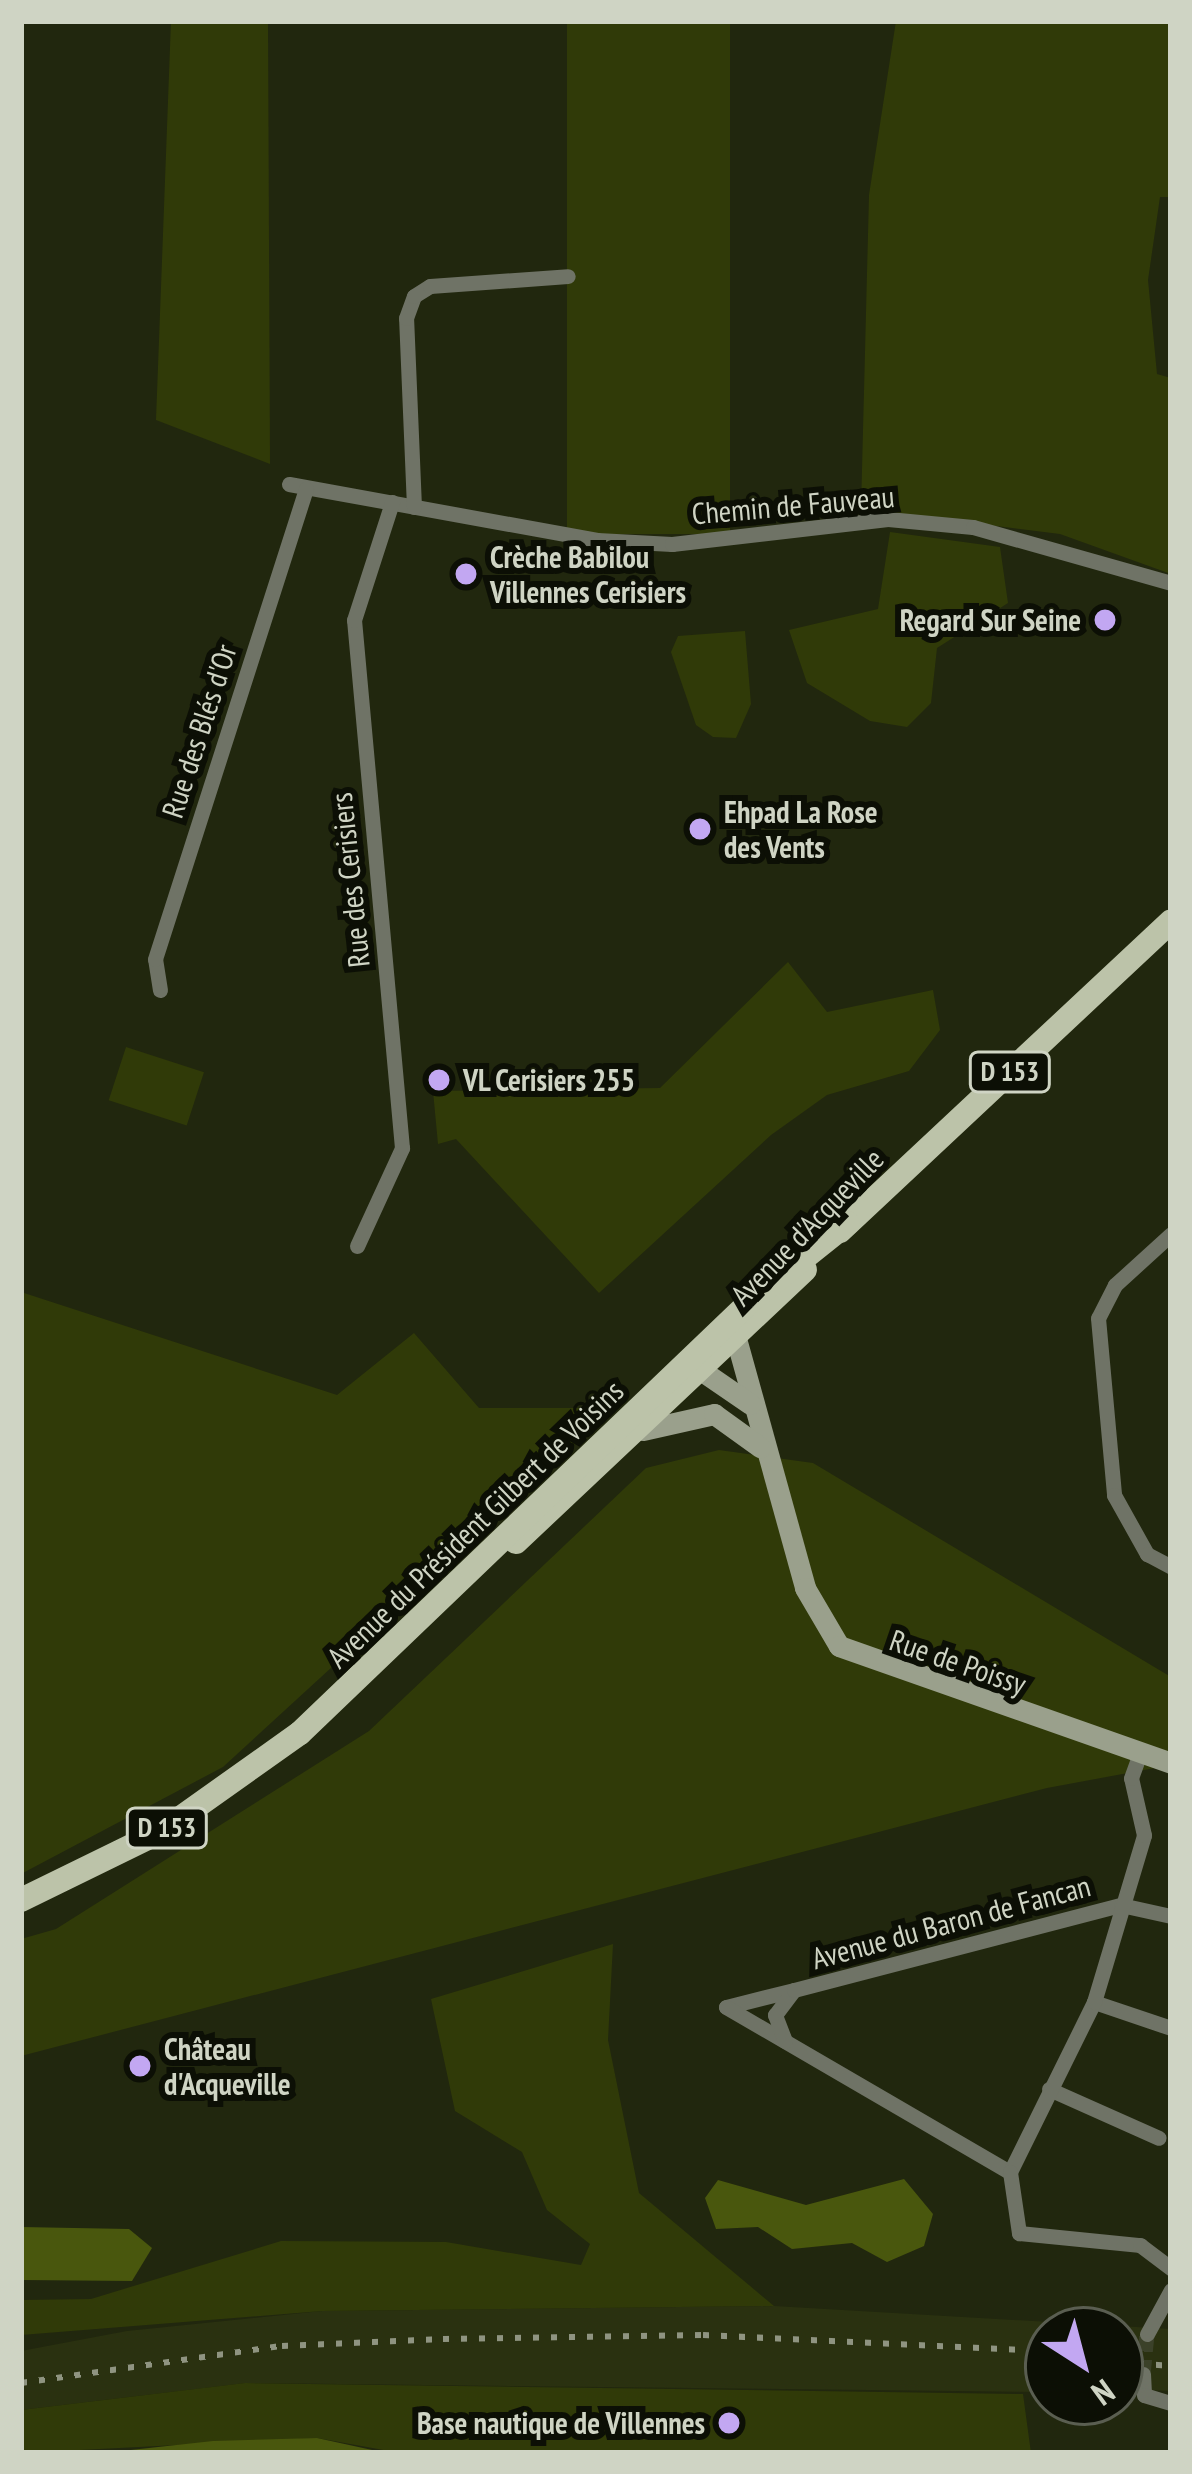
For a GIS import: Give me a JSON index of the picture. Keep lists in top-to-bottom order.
{
  "streets": {
    "main road": ["D 153", "Avenue d'Acqueville", "Avenue du Président Gilbert de Voisins"],
    "street": [
      "Chemin de Fauveau",
      "Rue des Blés d'Or",
      "Rue des Cerisiers",
      "Rue de Poissy",
      "Avenue du Baron de Fancan"
    ]
  },
  "crossings": [
    ["Chemin de Fauveau", "Rue des Blés d'Or"],
    ["Chemin de Fauveau", "Rue des Cerisiers"],
    ["D 153", "Avenue d'Acqueville"],
    ["D 153", "Avenue du Président Gilbert de Voisins"],
    ["Avenue d'Acqueville", "Avenue du Président Gilbert de Voisins"],
    ["Avenue d'Acqueville", "Rue de Poissy"]
  ],
  "places": [
    "Crèche Babilou Villennes Cerisiers",
    "Regard Sur Seine",
    "Ehpad La Rose des Vents",
    "VL Cerisiers 255",
    "Château d'Acqueville",
    "Base nautique de Villennes"
  ],
  "north": "bottom right"
}
